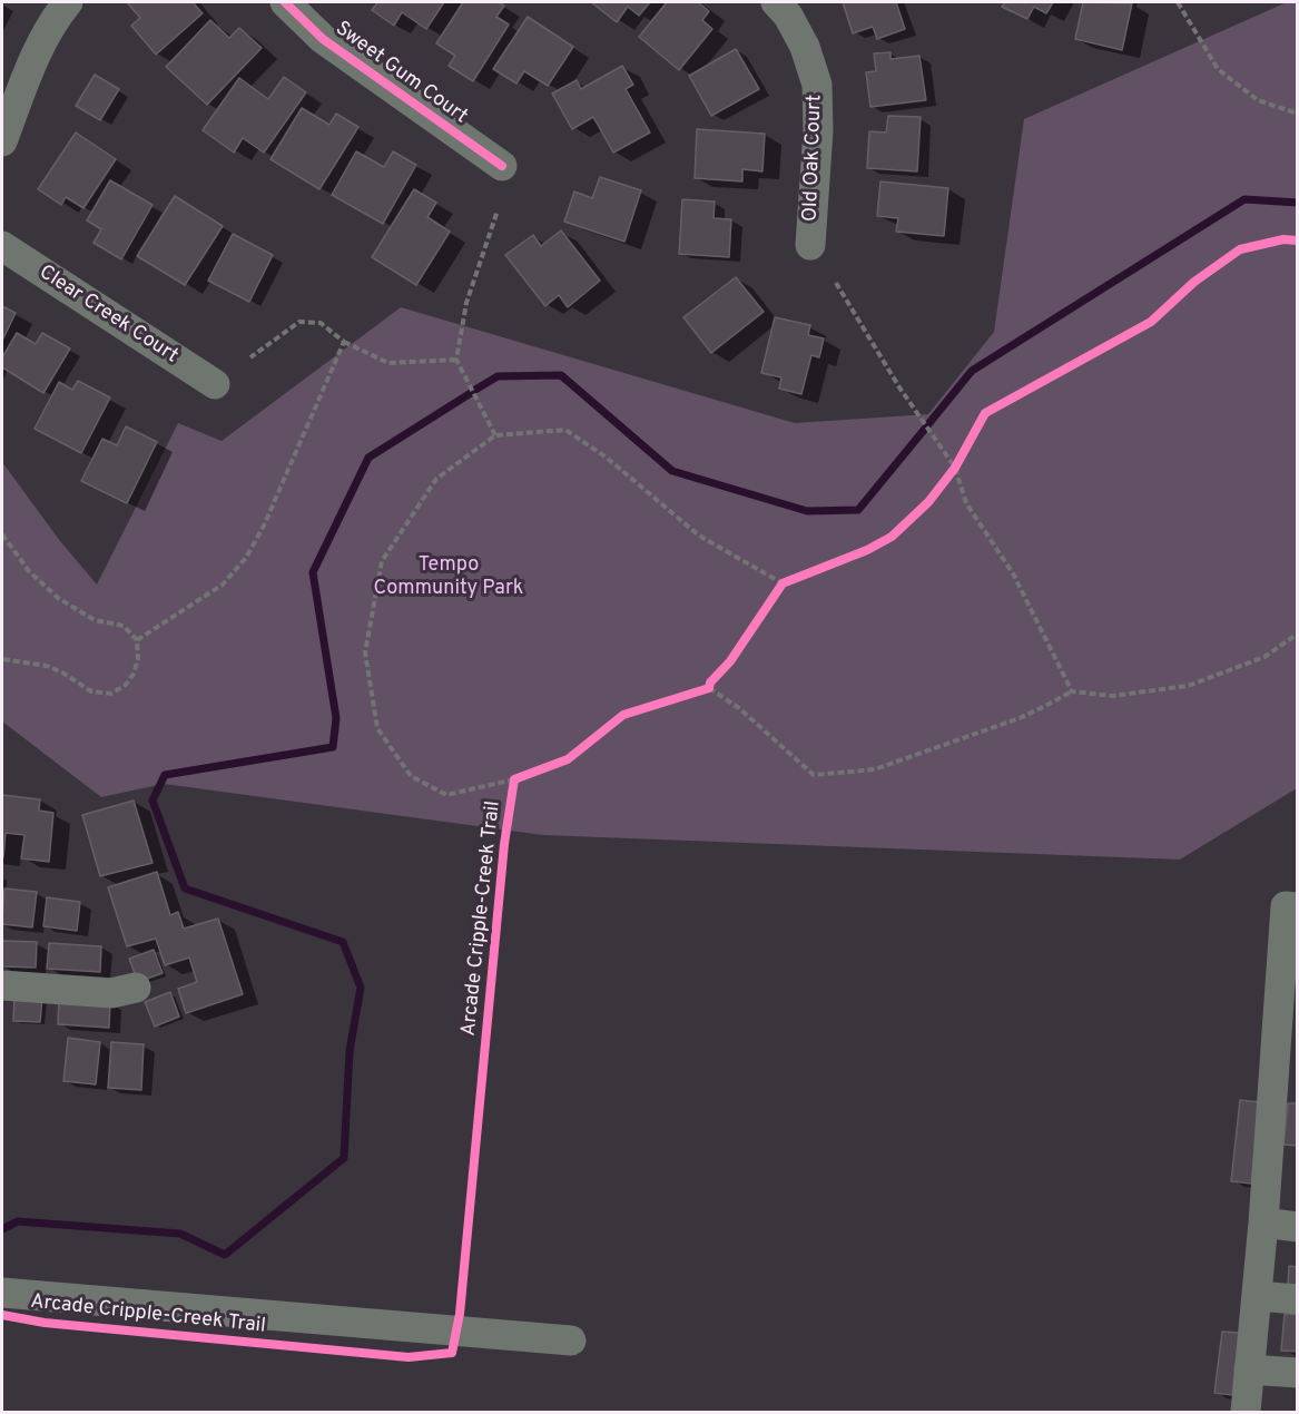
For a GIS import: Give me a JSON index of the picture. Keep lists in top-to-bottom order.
{
  "streets": {
    "street": ["Sweet Gum Court", "Old Oak Court", "Clear Creek Court"],
    "cycle path": ["Arcade Cripple-Creek Trail"]
  },
  "parks": ["Tempo Community Park"]
}
